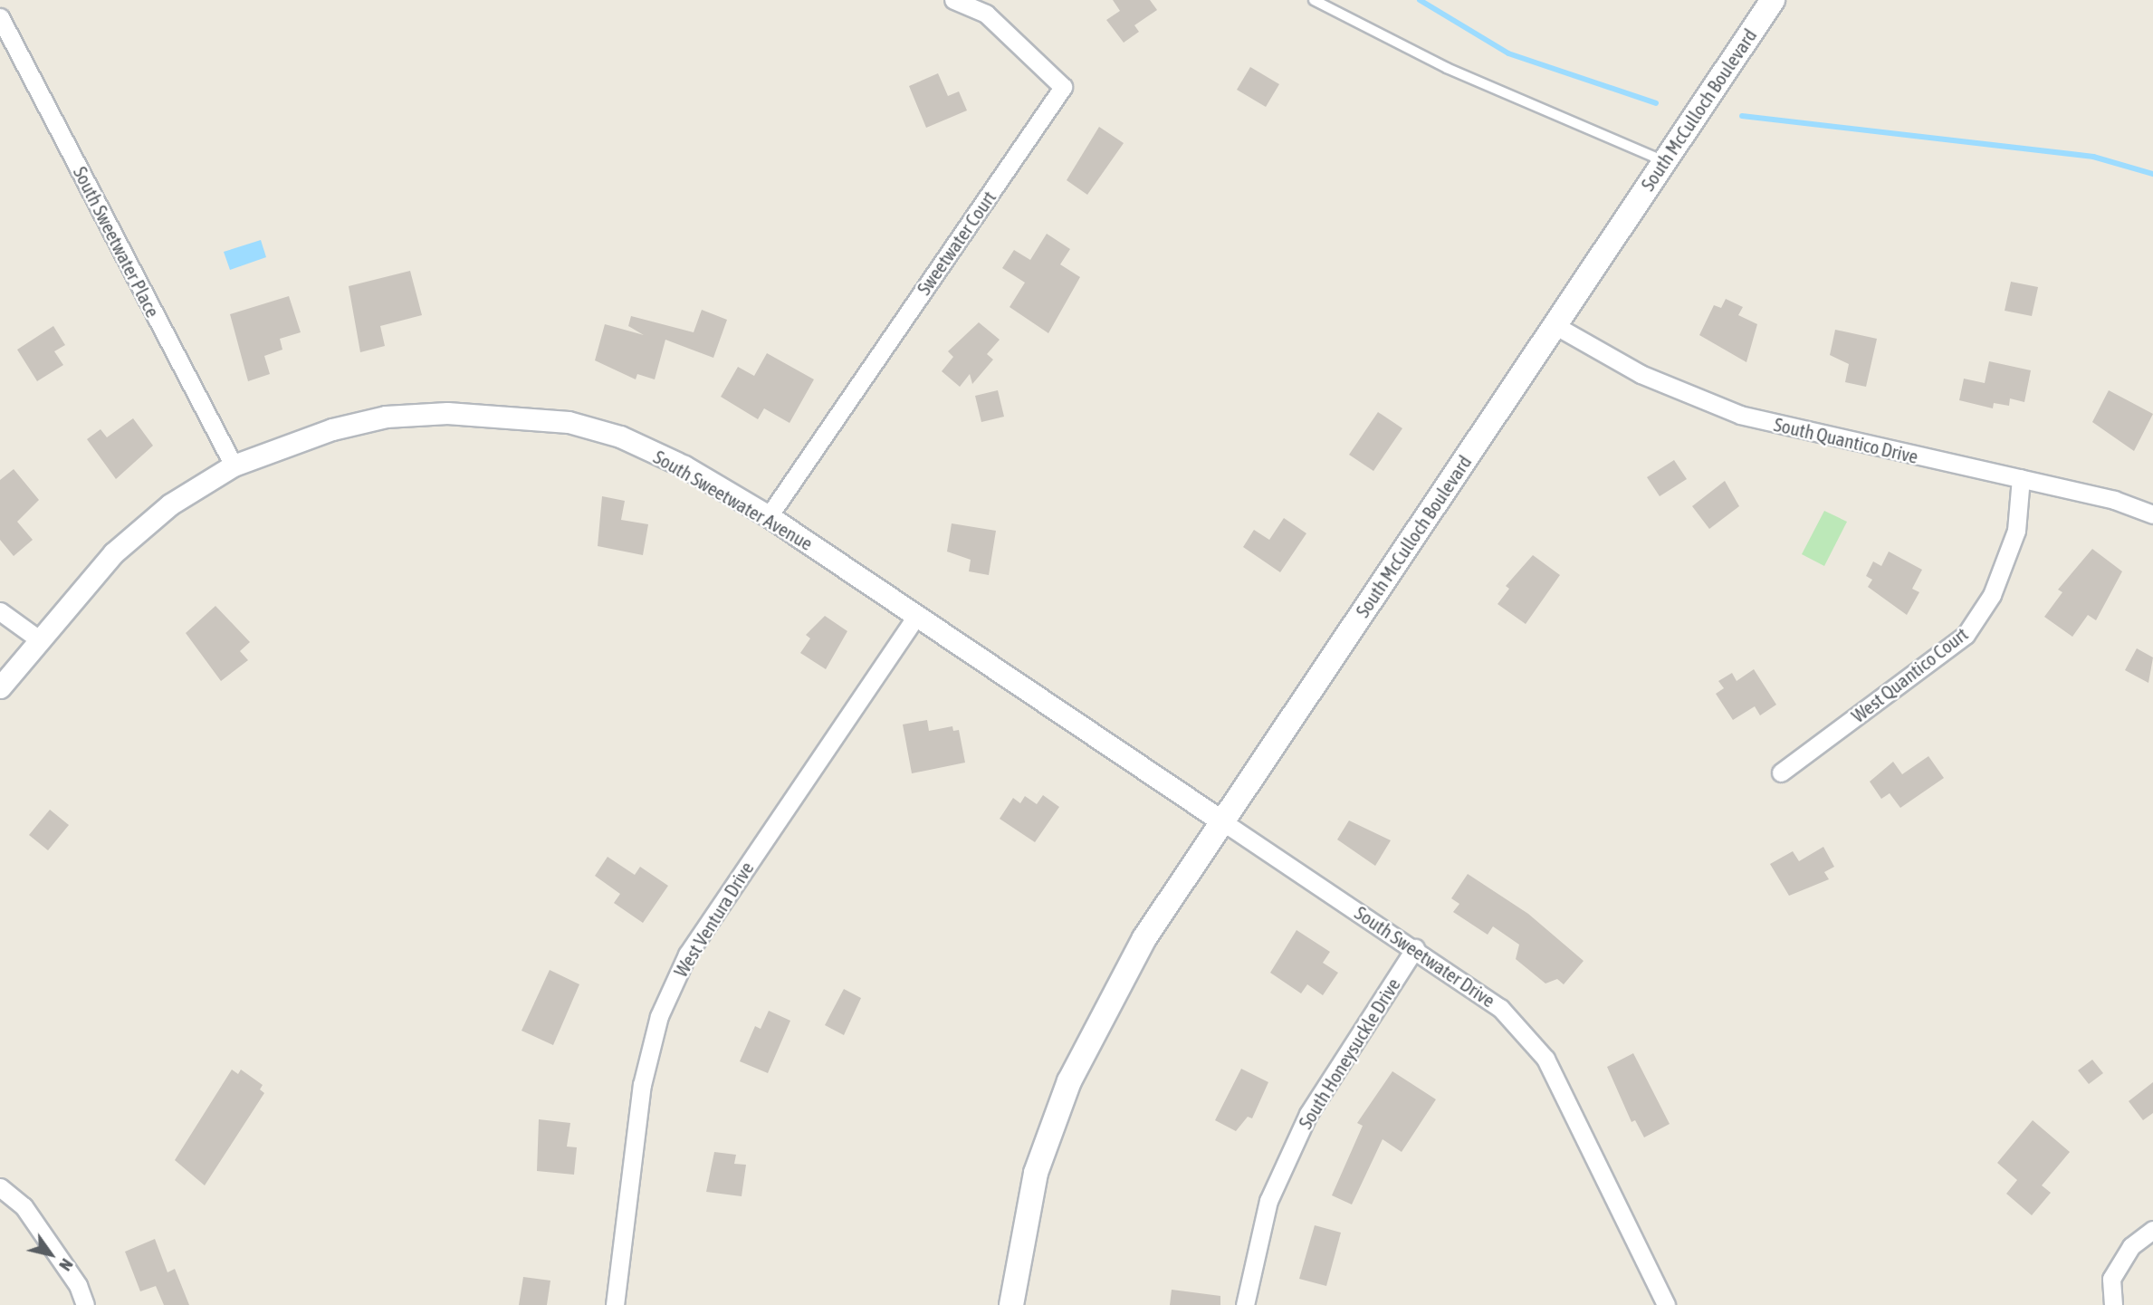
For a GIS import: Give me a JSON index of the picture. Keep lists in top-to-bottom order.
{
  "streets": {
    "main road": ["South McCulloch Boulevard"],
    "street": [
      "South Sweetwater Place",
      "Sweetwater Court",
      "South Quantico Drive",
      "South Sweetwater Avenue",
      "West Quantico Court",
      "West Ventura Drive",
      "South Sweetwater Drive",
      "South Honeysuckle Drive"
    ]
  },
  "crossings": [
    ["South McCulloch Boulevard", "South Quantico Drive"],
    ["South McCulloch Boulevard", "South Sweetwater Avenue"],
    ["South McCulloch Boulevard", "South Sweetwater Drive"],
    ["South Sweetwater Place", "South Sweetwater Avenue"],
    ["Sweetwater Court", "South Sweetwater Avenue"],
    ["South Quantico Drive", "West Quantico Court"],
    ["South Sweetwater Avenue", "West Ventura Drive"],
    ["South Sweetwater Avenue", "South Sweetwater Drive"],
    ["South Sweetwater Drive", "South Honeysuckle Drive"]
  ],
  "north": "bottom right"
}
